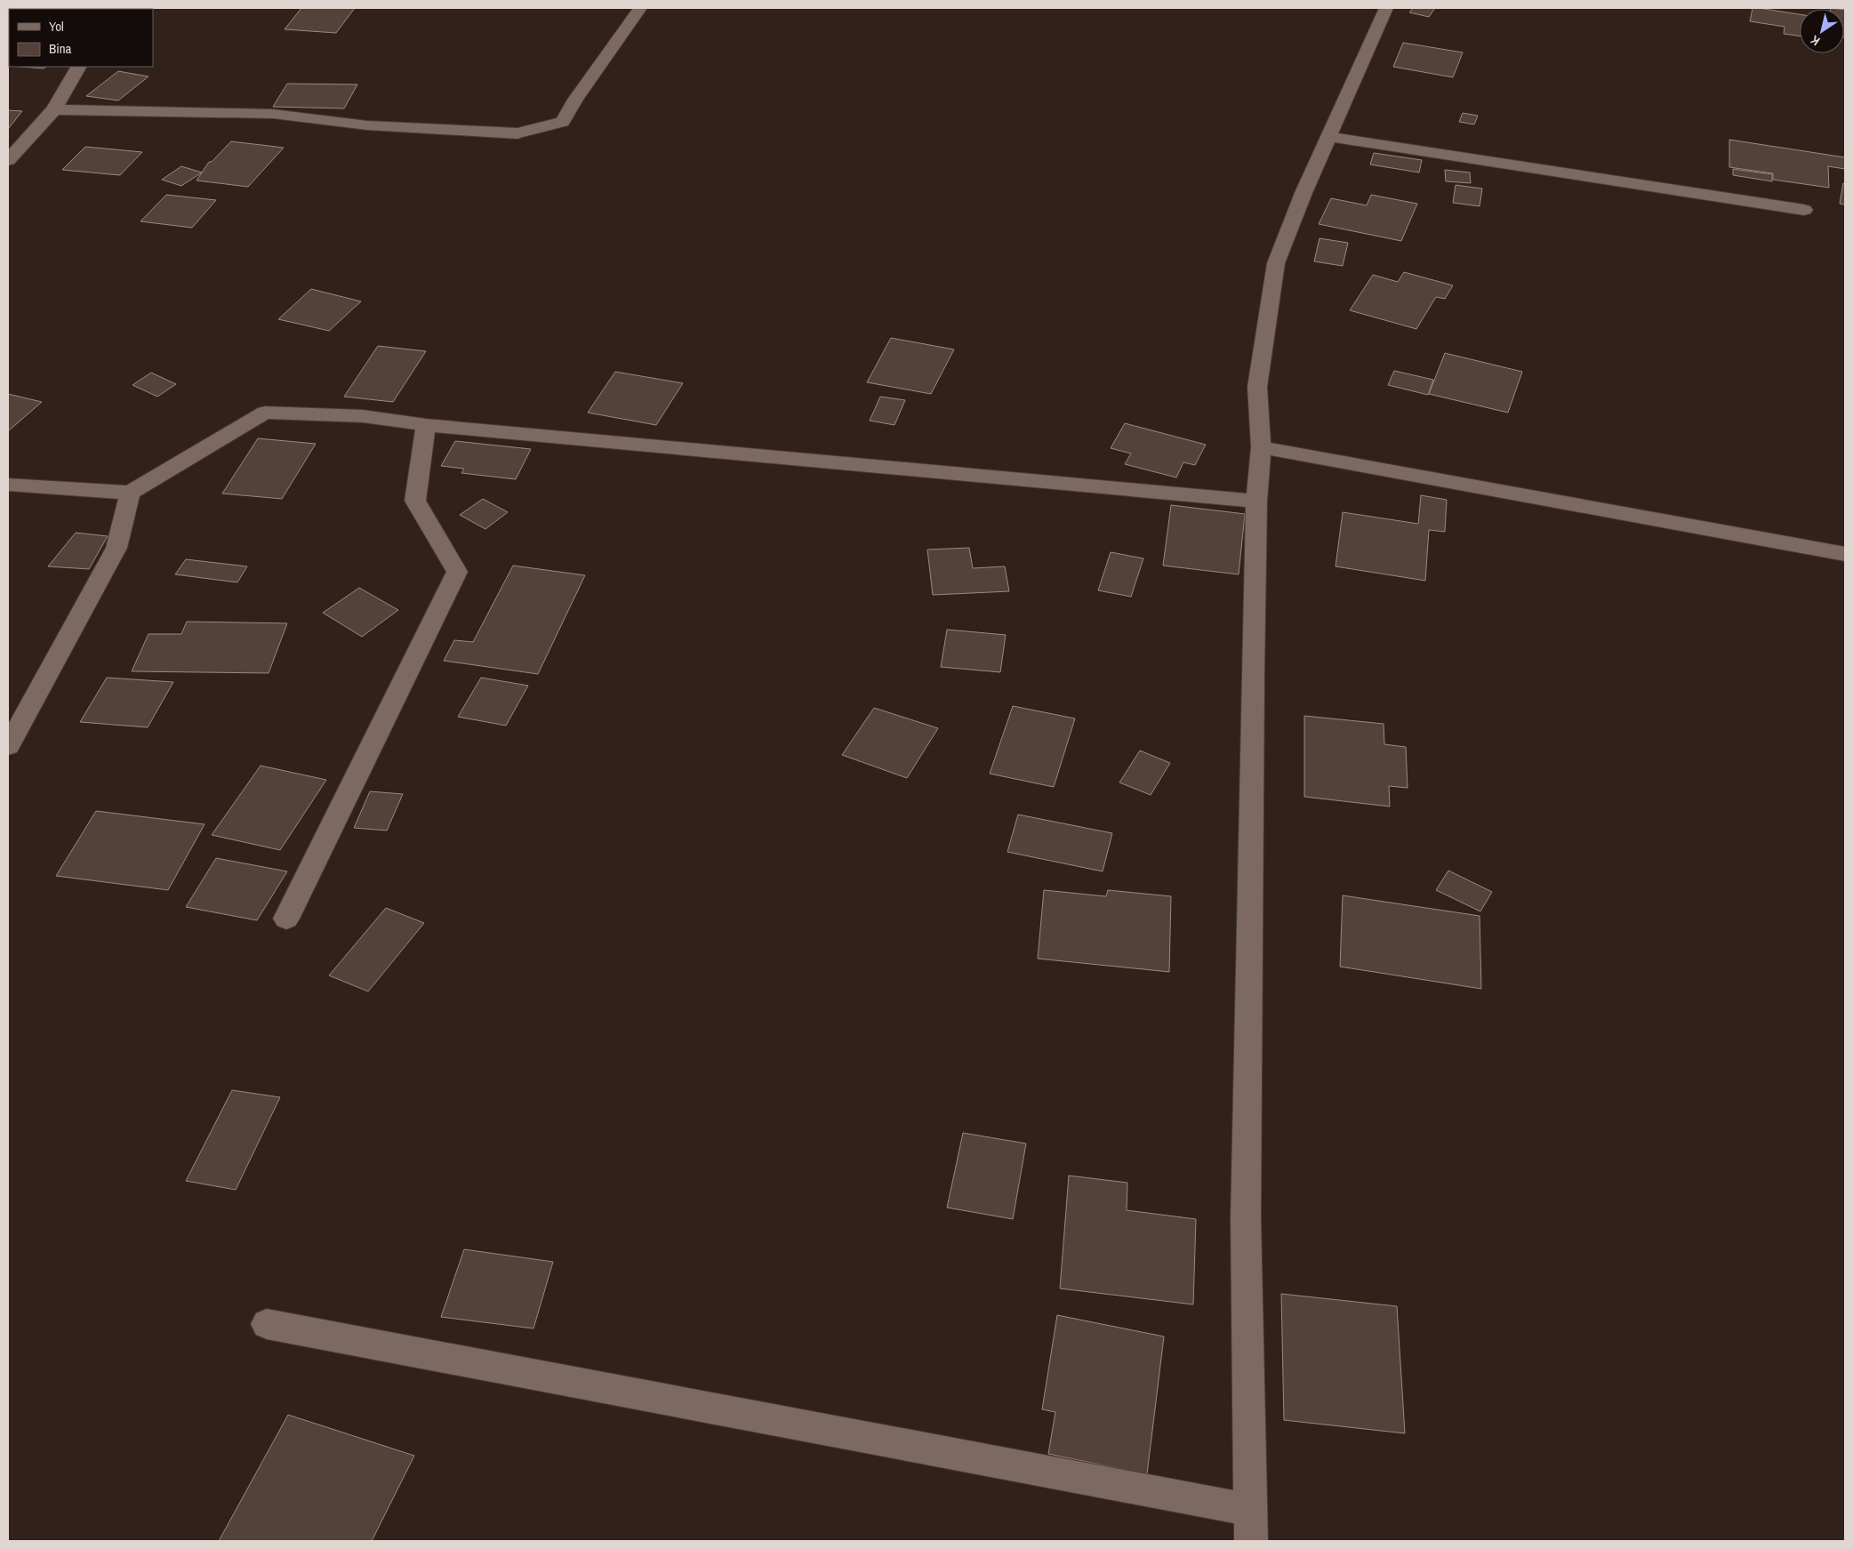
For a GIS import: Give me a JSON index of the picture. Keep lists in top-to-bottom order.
{
  "legend": ["Yol", "Bina"],
  "north": "bottom left"
}
